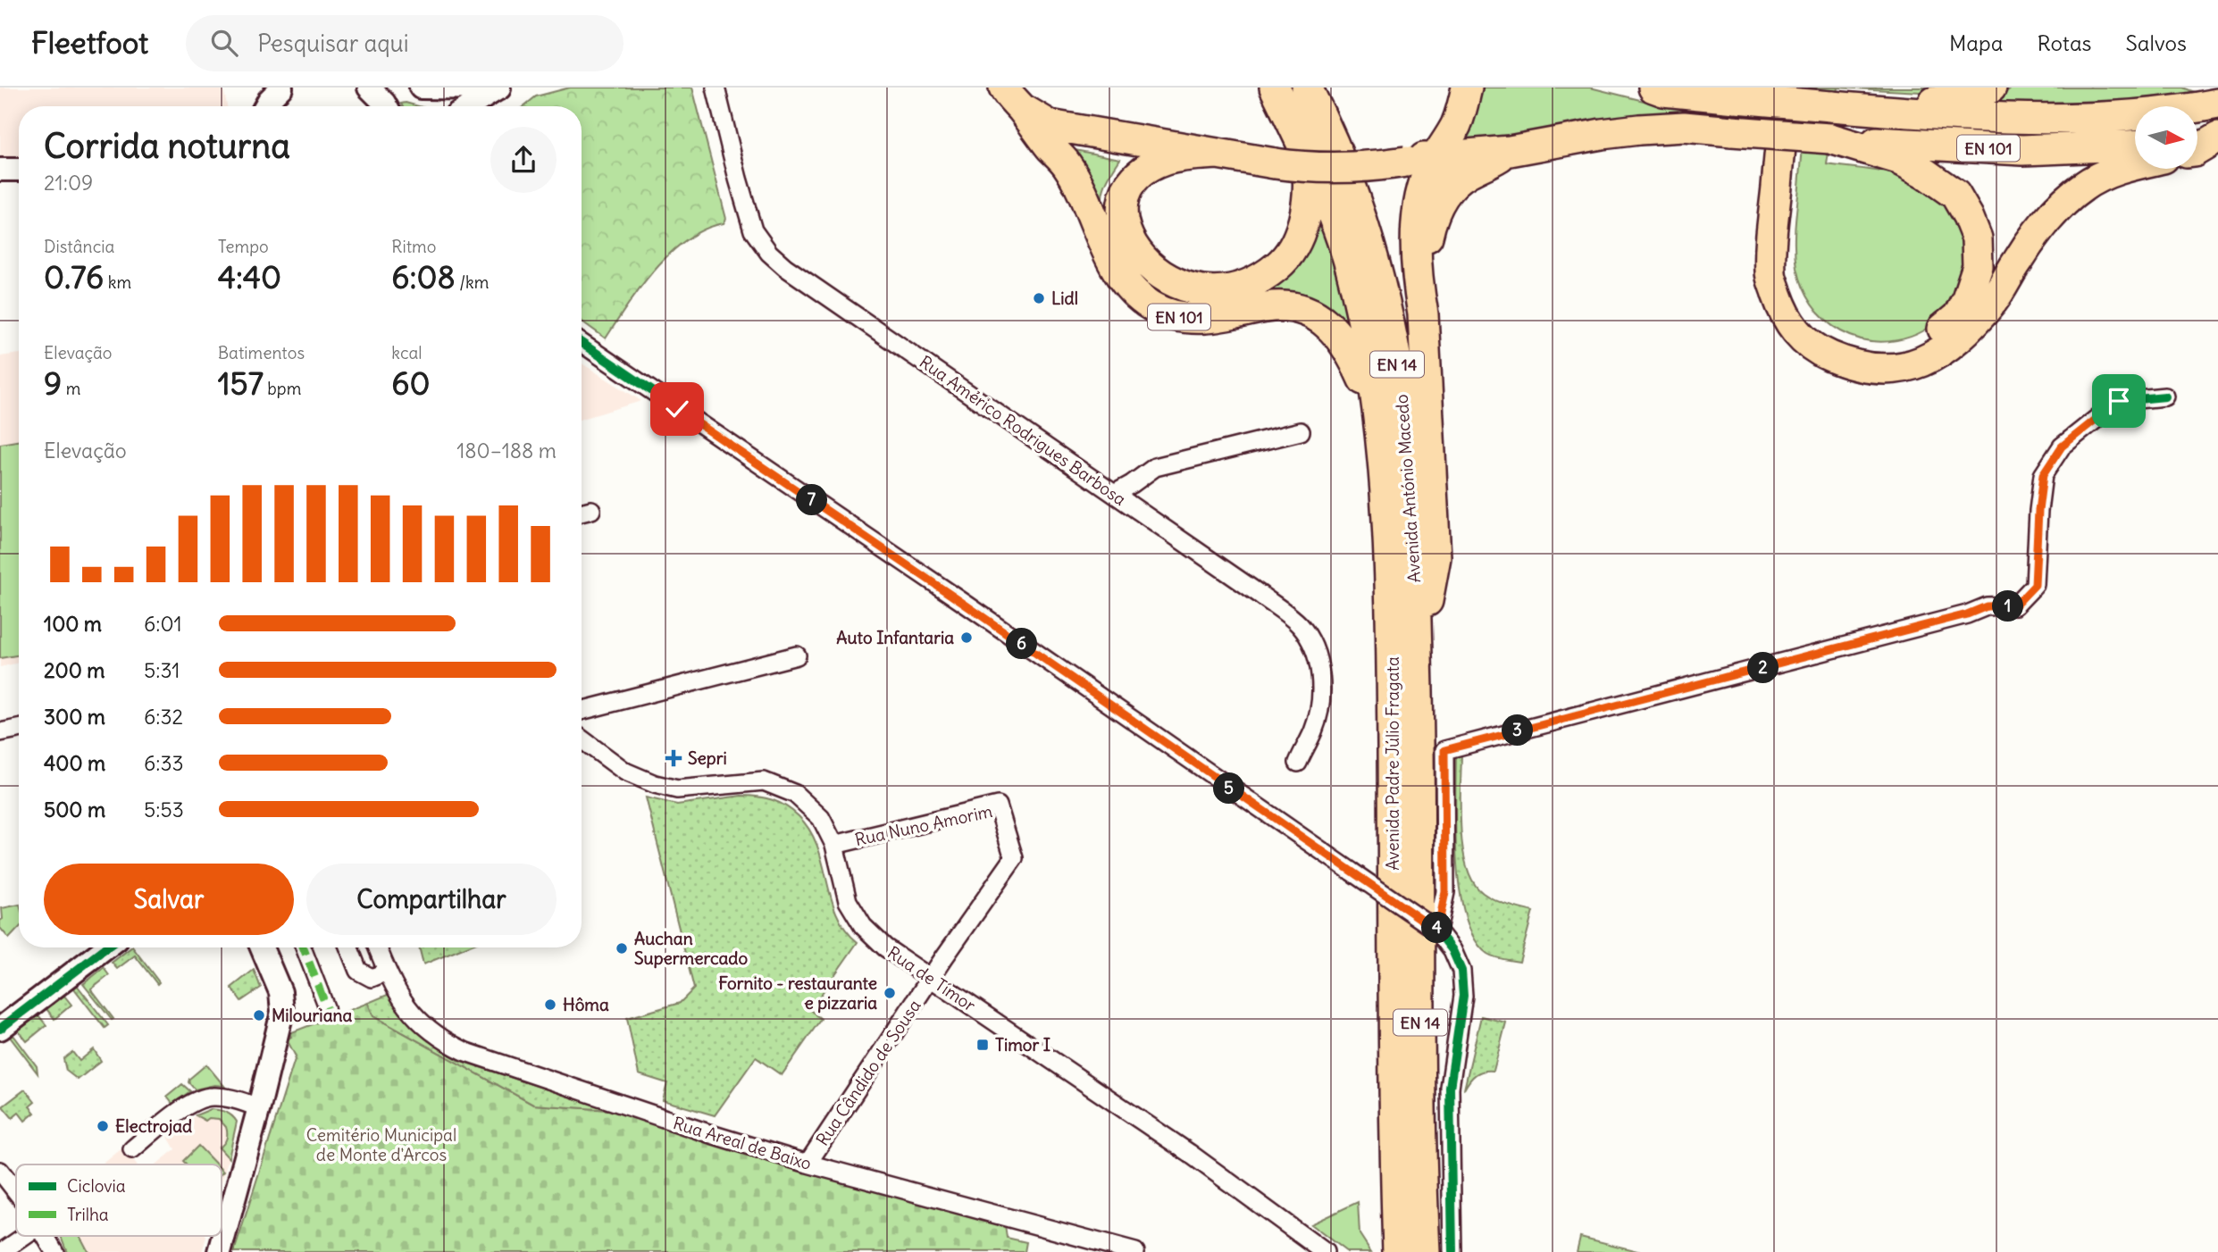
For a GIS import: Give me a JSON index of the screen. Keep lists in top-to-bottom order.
{
  "streets": {
    "highway": [
      "EN 101",
      "EN 14",
      "Avenida António Macedo",
      "Avenida Padre Júlio Fragata"
    ],
    "street": [
      "Rua Américo Rodrigues Barbosa",
      "Rua Nuno Amorim",
      "Rua de Timor",
      "Rua Cândido de Sousa",
      "Rua Areal de Baixo"
    ]
  },
  "crossings": [
    ["EN 101", "Avenida António Macedo"],
    ["EN 101", "Avenida Padre Júlio Fragata"],
    ["Avenida António Macedo", "Avenida Padre Júlio Fragata"],
    ["Rua Nuno Amorim", "Rua de Timor"],
    ["Rua Nuno Amorim", "Rua Cândido de Sousa"],
    ["Rua de Timor", "Rua Cândido de Sousa"],
    ["Rua Cândido de Sousa", "Rua Areal de Baixo"]
  ],
  "parks": ["Cemitério Municipal de Monte d'Arcos"],
  "places": {
    "other": [
      "Lidl",
      "Auto Infantaria",
      "Auchan Supermercado",
      "Fornito - restaurante e pizzaria",
      "Hôma",
      "Milouriana",
      "Electrojad"
    ],
    "health": ["Sepri"],
    "transit": ["Timor I"]
  },
  "legend": ["Ciclovia", "Trilha"],
  "north": "right",
  "page": {
    "header": "Fleetfoot",
    "search": "Pesquisar aqui",
    "nav": ["Mapa", "Rotas", "Salvos"],
    "heading": ["Corrida noturna", "21:09"],
    "stats": [
      ["Distância", "0.76 km"],
      ["Tempo", "4:40"],
      ["Ritmo", "6:08 /km"],
      ["Elevação", "9 m"],
      ["Batimentos", "157 bpm"],
      ["kcal", "60"]
    ],
    "chart": ["Elevação", "180–188 m"],
    "pins": [
      "7",
      "1",
      "6",
      "2",
      "3",
      "5",
      "4"
    ],
    "list": [
      {
        "name": "100 m",
        "note": "6:01"
      },
      {
        "name": "200 m",
        "note": "5:31"
      },
      {
        "name": "300 m",
        "note": "6:32"
      },
      {
        "name": "400 m",
        "note": "6:33"
      },
      {
        "name": "500 m",
        "note": "5:53"
      }
    ],
    "buttons": ["Salvar", "Compartilhar"]
  }
}
